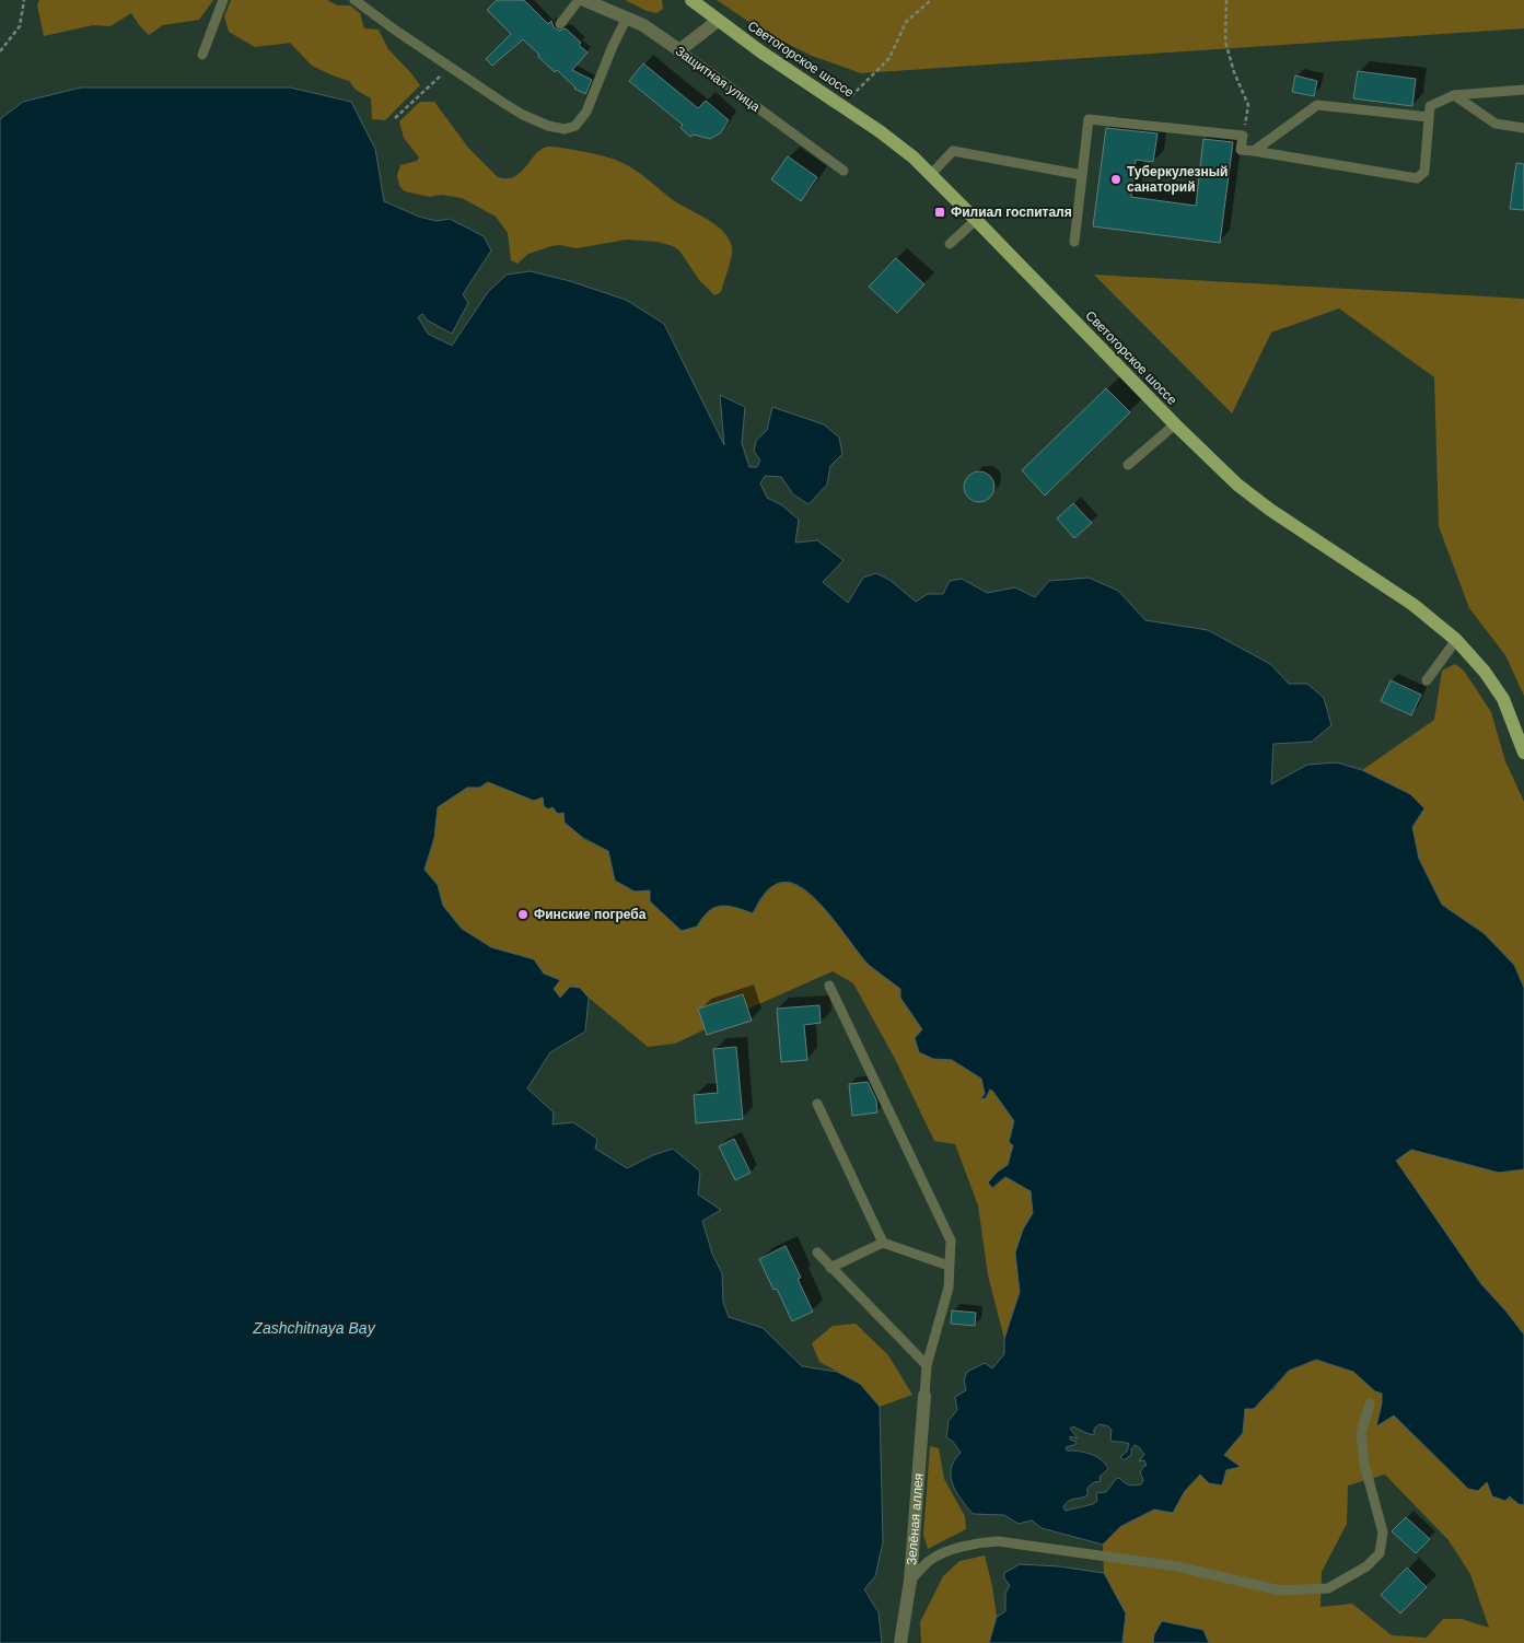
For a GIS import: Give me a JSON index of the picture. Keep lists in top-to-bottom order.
{
  "streets": {
    "main road": ["Светогорское шоссе"],
    "street": ["Защитная улица", "Зелёная аллея"]
  },
  "water": ["Zashchitnaya Bay"],
  "places": {
    "other": ["Туберкулезный санаторий", "Финские погреба"],
    "transit": ["Филиал госпиталя"]
  }
}
